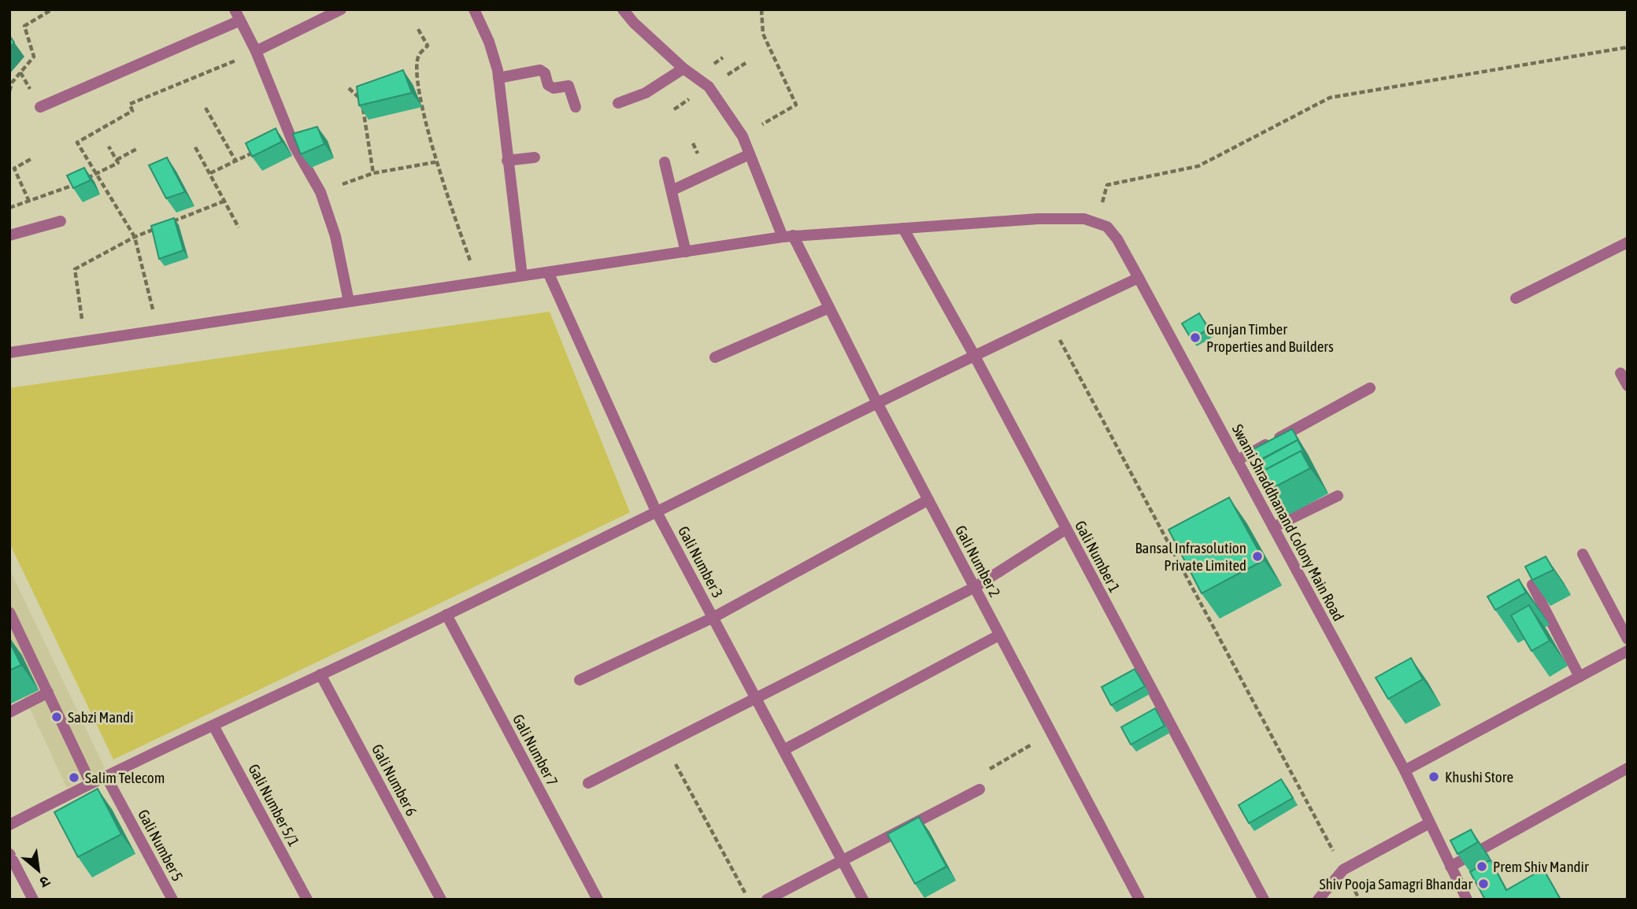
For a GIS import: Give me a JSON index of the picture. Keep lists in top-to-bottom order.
{
  "streets": {
    "street": [
      "Swami Shraddhanand Colony Main Road",
      "Gali Number 1",
      "Gali Number 2",
      "Gali Number 3",
      "Gali Number 7",
      "Gali Number 6",
      "Gali Number 5/1",
      "Gali Number 5"
    ]
  },
  "places": [
    "Gunjan Timber Properties and Builders",
    "Bansal Infrasolution Private Limited",
    "Sabzi Mandi",
    "Khushi Store",
    "Salim Telecom",
    "Prem Shiv Mandir",
    "Shiv Pooja Samagri Bhandar"
  ],
  "north": "bottom right"
}
